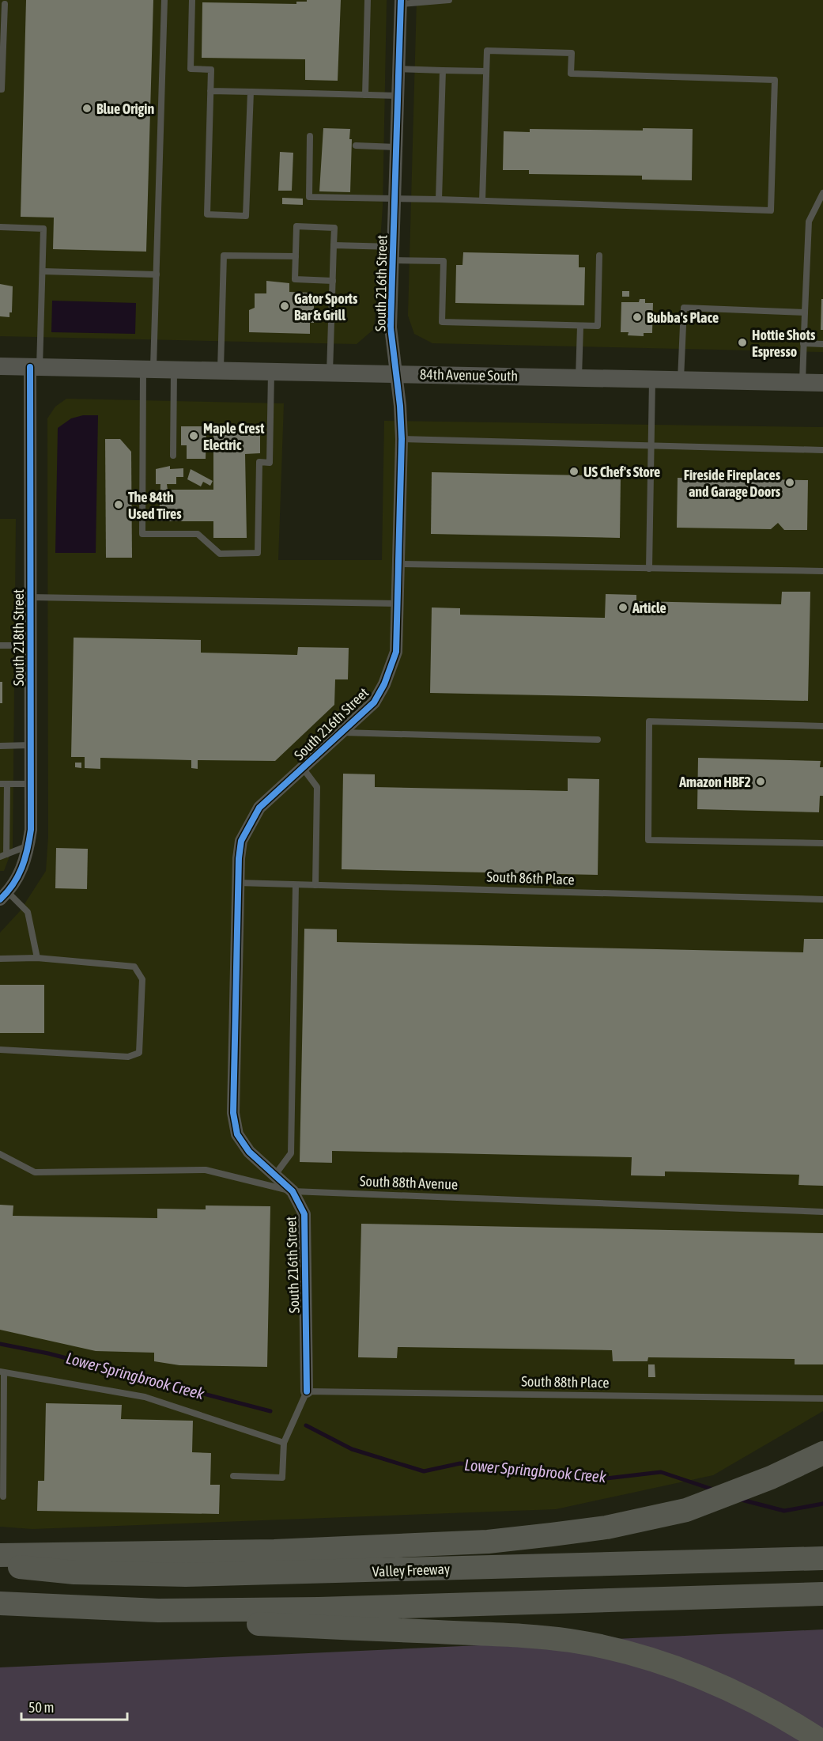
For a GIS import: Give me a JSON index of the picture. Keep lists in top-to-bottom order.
{
  "streets": {
    "highway": ["Valley Freeway"],
    "main road": ["84th Avenue South"],
    "street": ["South 216th Street", "South 218th Street"],
    "lane": ["South 86th Place", "South 88th Avenue", "South 88th Place"]
  },
  "crossings": [
    ["South 216th Street", "84th Avenue South"],
    ["South 216th Street", "South 86th Place"],
    ["South 216th Street", "South 88th Avenue"],
    ["South 216th Street", "South 88th Place"],
    ["84th Avenue South", "South 218th Street"]
  ],
  "water": ["Lower Springbrook Creek"],
  "places": [
    "Blue Origin",
    "Gator Sports Bar & Grill",
    "Bubba's Place",
    "Hottie Shots Espresso",
    "Maple Crest Electric",
    "US Chef's Store",
    "Fireside Fireplaces and Garage Doors",
    "The 84th Used Tires",
    "Article",
    "Amazon HBF2"
  ],
  "scale_bar": "50 m"
}
